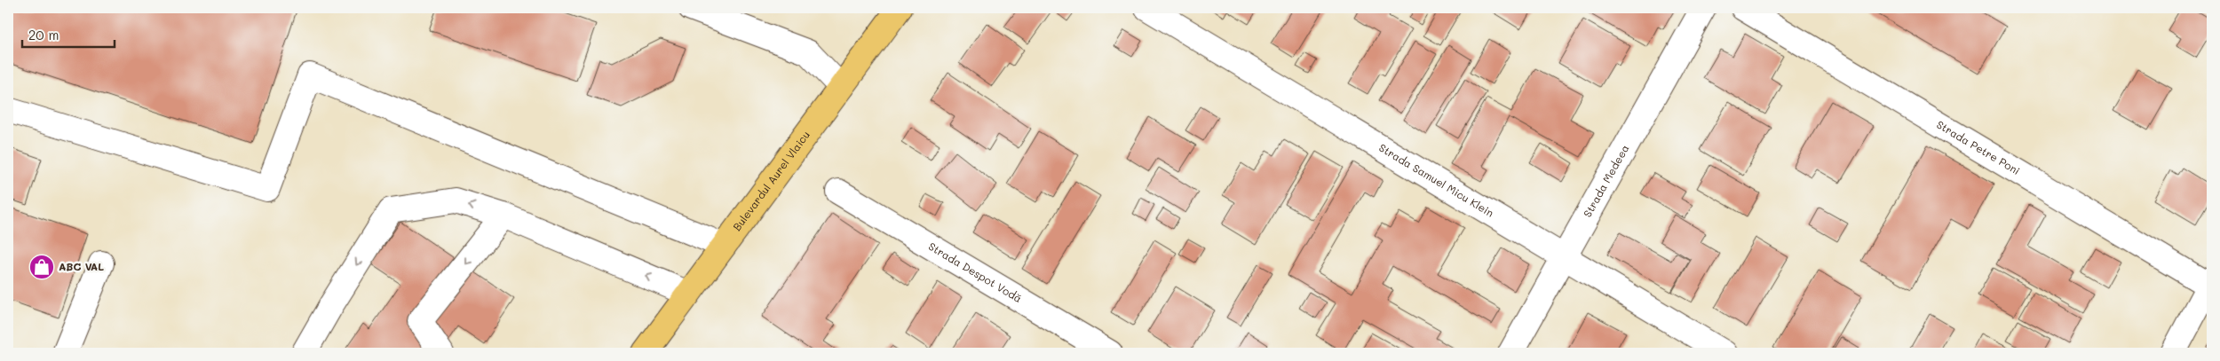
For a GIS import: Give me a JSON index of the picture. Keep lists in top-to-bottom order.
{
  "streets": {
    "main road": ["Bulevardul Aurel Vlaicu"],
    "street": [
      "Strada Petre Poni",
      "Strada Samuel Micu Klein",
      "Strada Medeea",
      "Strada Despot Vodă"
    ]
  },
  "crossings": [
    ["Strada Samuel Micu Klein", "Strada Medeea"]
  ],
  "places": {
    "shop": ["ABC VAL"]
  },
  "scale_bar": "20 m"
}
